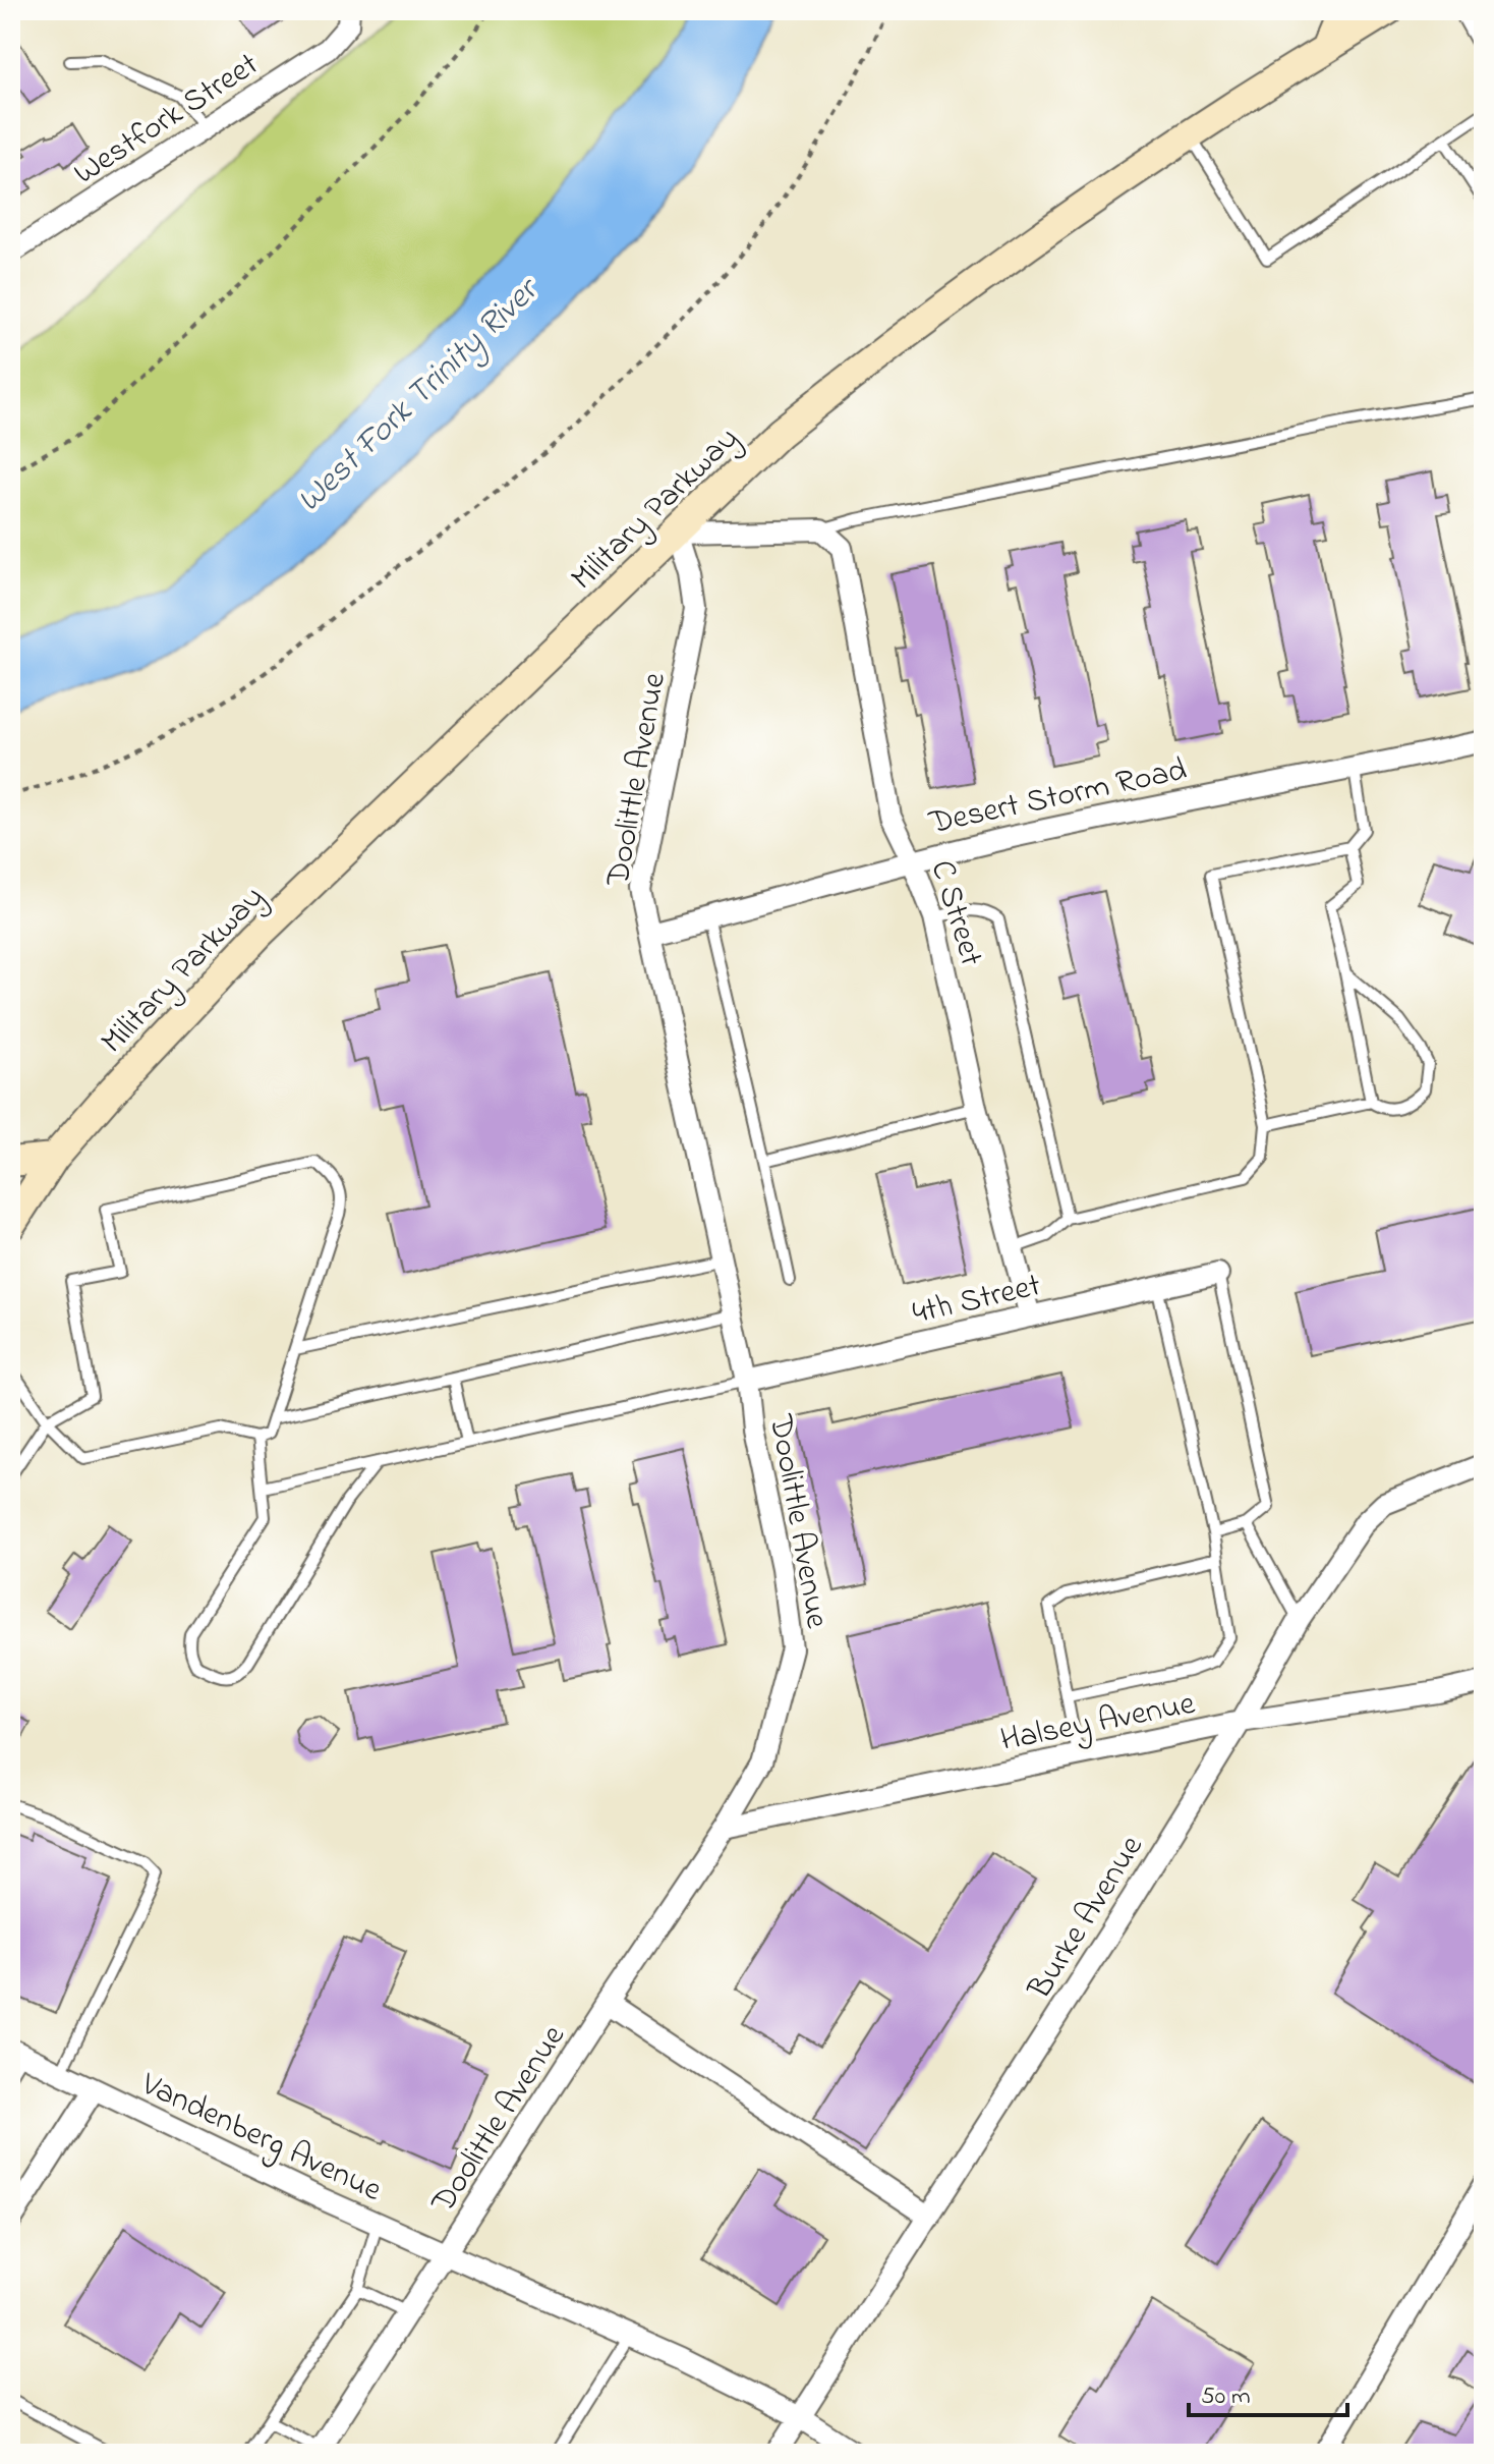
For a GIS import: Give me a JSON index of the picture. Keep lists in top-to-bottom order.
{
  "streets": {
    "street": [
      "Westfork Street",
      "Military Parkway",
      "Doolittle Avenue",
      "Desert Storm Road",
      "C Street",
      "4th Street",
      "Halsey Avenue",
      "Burke Avenue",
      "Vandenberg Avenue"
    ]
  },
  "crossings": [
    ["Military Parkway", "Doolittle Avenue"],
    ["Doolittle Avenue", "Desert Storm Road"],
    ["Doolittle Avenue", "4th Street"],
    ["Doolittle Avenue", "Halsey Avenue"],
    ["Doolittle Avenue", "Vandenberg Avenue"],
    ["Desert Storm Road", "C Street"],
    ["C Street", "4th Street"],
    ["Halsey Avenue", "Burke Avenue"],
    ["Burke Avenue", "Vandenberg Avenue"]
  ],
  "water": ["West Fork Trinity River"],
  "scale_bar": "50 m"
}
